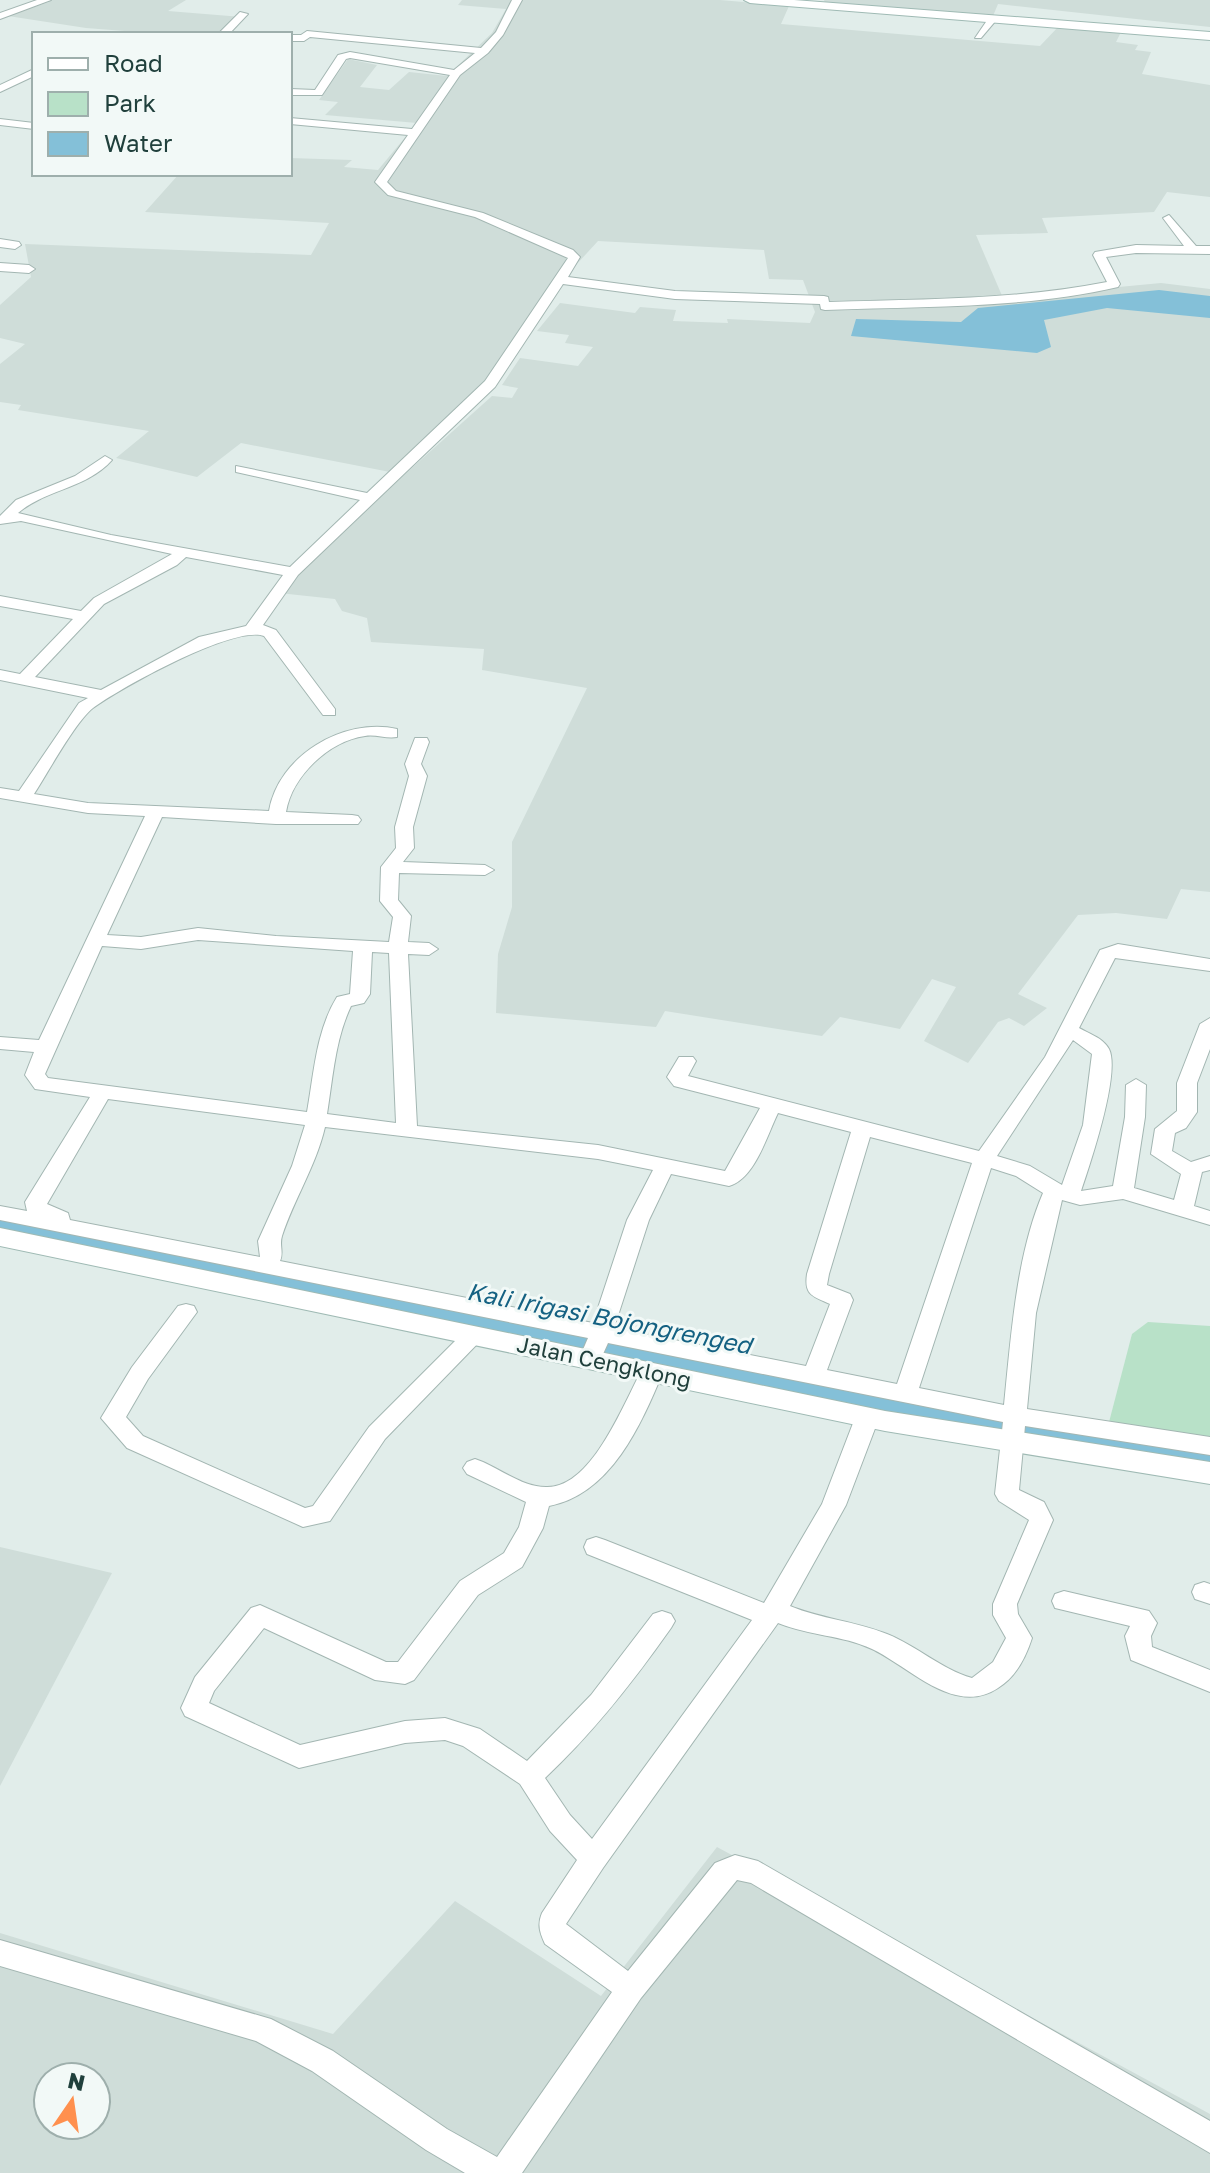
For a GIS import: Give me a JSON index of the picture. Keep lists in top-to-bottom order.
{
  "streets": {
    "main road": ["Jalan Cengklong"]
  },
  "water": ["Kali Irigasi Bojongrenged"],
  "legend": ["Road", "Park", "Water"],
  "north": "top"
}
